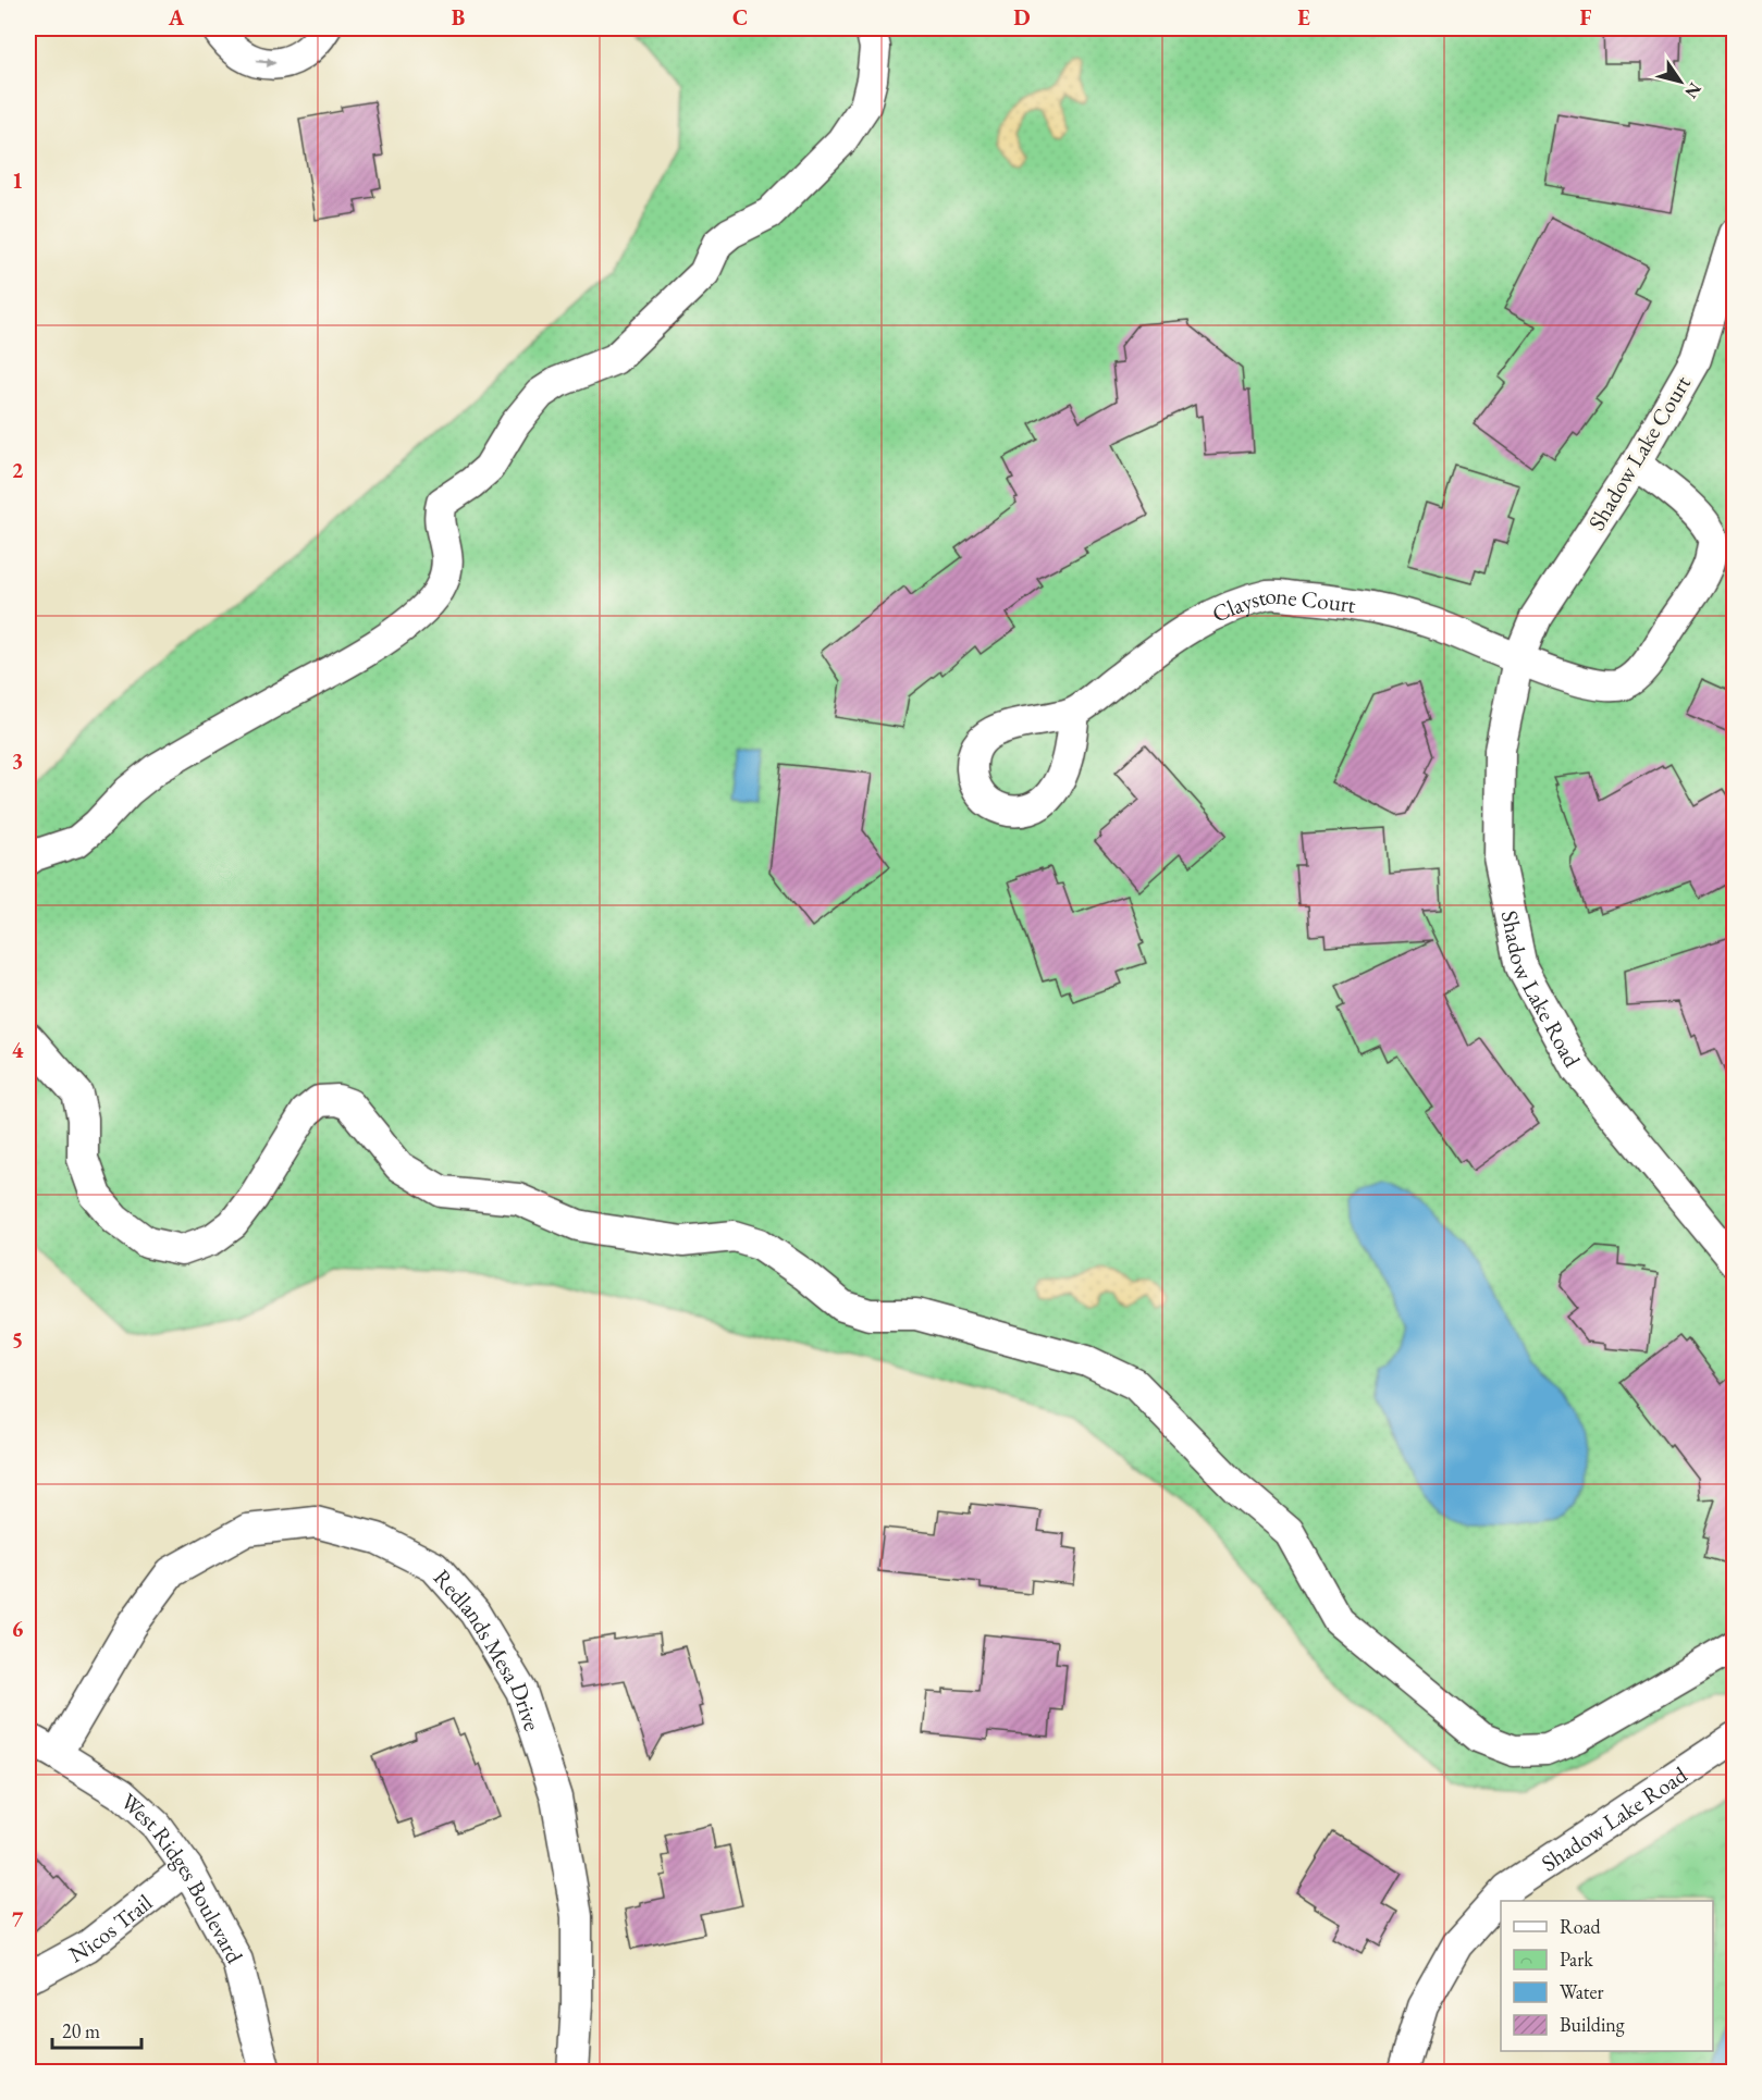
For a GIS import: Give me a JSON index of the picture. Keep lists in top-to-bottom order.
{
  "streets": {
    "street": [
      "Shadow Lake Court",
      "Claystone Court",
      "Shadow Lake Road",
      "Redlands Mesa Drive",
      "West Ridges Boulevard",
      "Nicos Trail"
    ]
  },
  "crossings": [
    ["Shadow Lake Court", "Claystone Court"],
    ["Shadow Lake Court", "Shadow Lake Road"],
    ["Claystone Court", "Shadow Lake Road"],
    ["Redlands Mesa Drive", "West Ridges Boulevard"],
    ["West Ridges Boulevard", "Nicos Trail"]
  ],
  "legend": [
    "Road",
    "Park",
    "Water",
    "Building"
  ],
  "scale_bar": "20 m",
  "north": "bottom right",
  "grid": {
    "columns": [
      "A",
      "B",
      "C",
      "D",
      "E",
      "F"
    ],
    "rows": [
      "1",
      "2",
      "3",
      "4",
      "5",
      "6",
      "7"
    ]
  }
}
